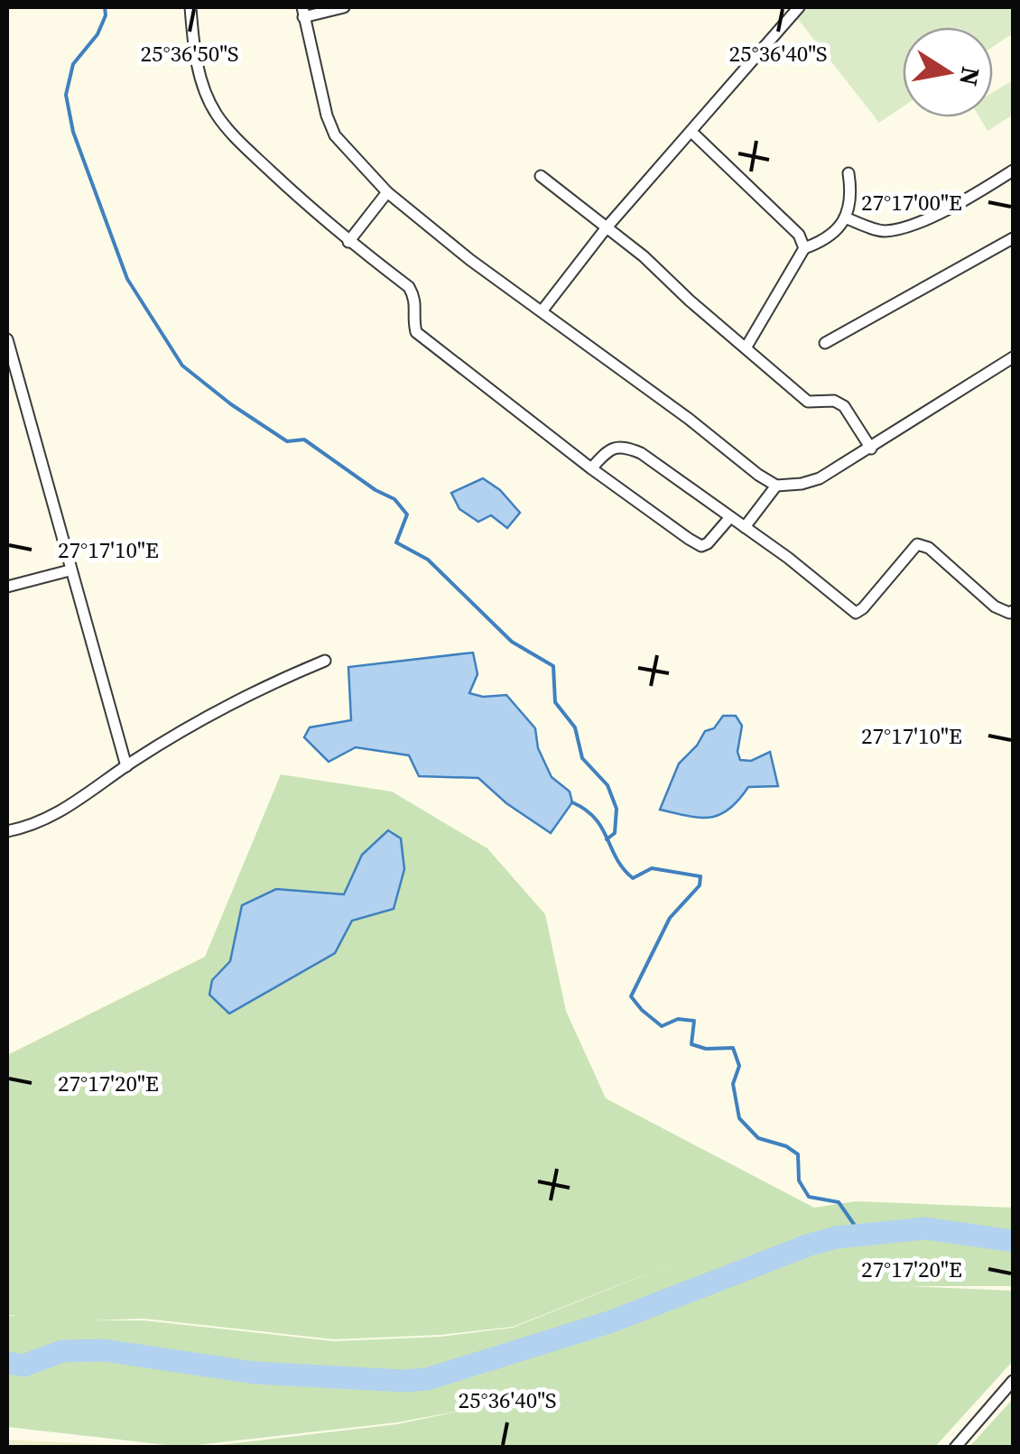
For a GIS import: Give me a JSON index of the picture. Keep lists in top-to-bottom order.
{
  "north": "right",
  "coordinates": [
    "25°36'50\"S",
    "25°36'40\"S",
    "27°17'00\"E",
    "27°17'10\"E",
    "27°17'20\"E"
  ]
}
